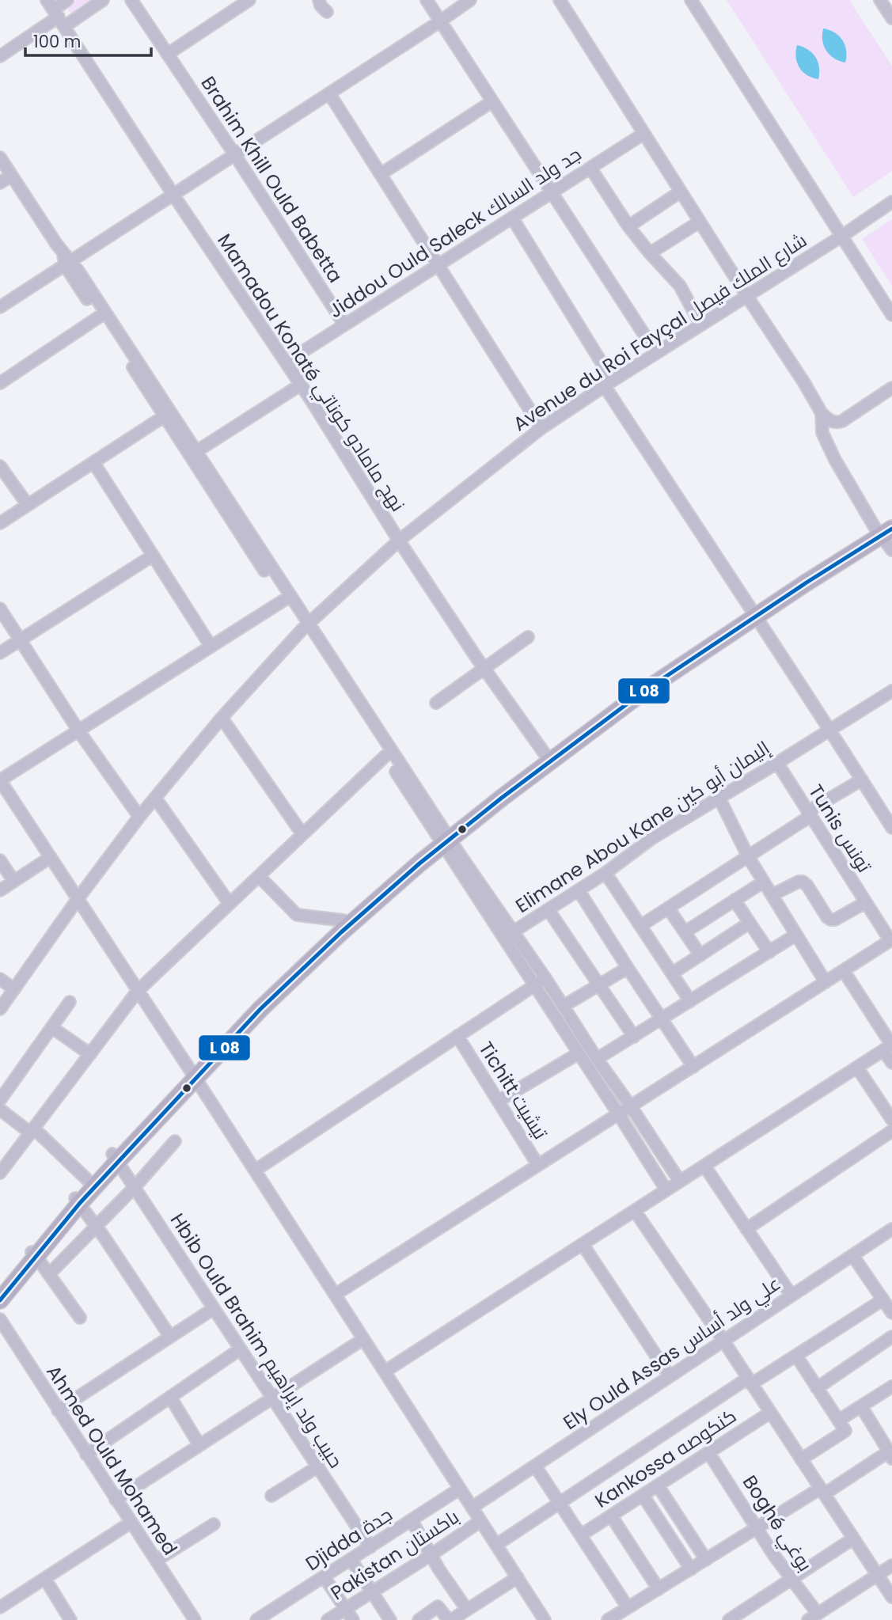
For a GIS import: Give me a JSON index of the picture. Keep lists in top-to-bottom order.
{
  "streets": {
    "street": [
      "Brahim Khill Ould Babetta",
      "Jiddou Ould Saleck جد ولد السالك",
      "Avenue du Roi Fayçal شارع الملك فيصل",
      "Mamadou Konaté نهج مامادو كوناتي",
      "Elimane Abou Kane إليمان أبو كين",
      "Tunis تونس",
      "Tichitt تيشيت",
      "Hbib Ould Brahim حبيب ولد إبراهيم",
      "Ely Ould Assas علي ولد أساس",
      "Kankossa كنكوصه",
      "Ahmed Ould Mohamed",
      "Boghé بوغي",
      "Djidda جدة",
      "Pakistan باكستان"
    ]
  },
  "crossings": [
    ["Brahim Khill Ould Babetta", "Jiddou Ould Saleck جد ولد السالك"],
    ["Jiddou Ould Saleck جد ولد السالك", "Mamadou Konaté نهج مامادو كوناتي"],
    ["Avenue du Roi Fayçal شارع الملك فيصل", "Mamadou Konaté نهج مامادو كوناتي"],
    ["Elimane Abou Kane إليمان أبو كين", "Tunis تونس"],
    ["Hbib Ould Brahim حبيب ولد إبراهيم", "Djidda جدة"],
    ["Kankossa كنكوصه", "Boghé بوغي"]
  ],
  "scale_bar": "100 m"
}
